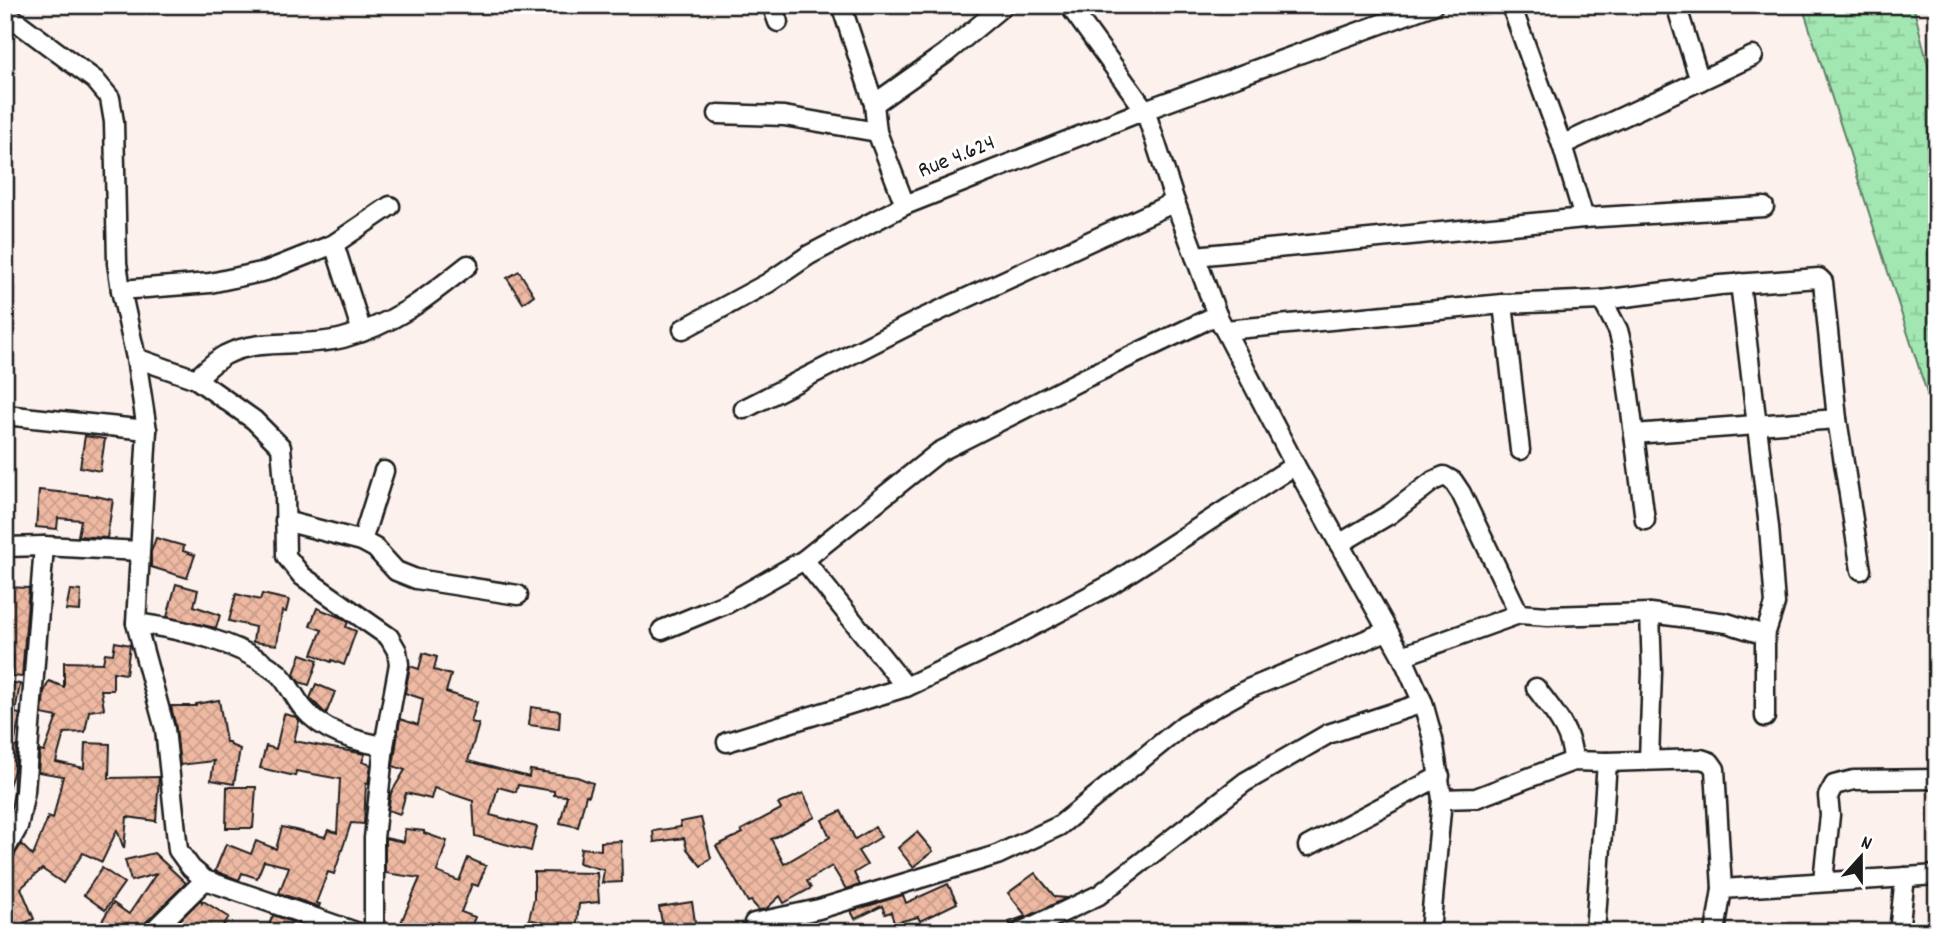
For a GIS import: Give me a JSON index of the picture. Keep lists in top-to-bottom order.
{
  "streets": {
    "street": ["Rue 4.624"]
  },
  "north": "top"
}
